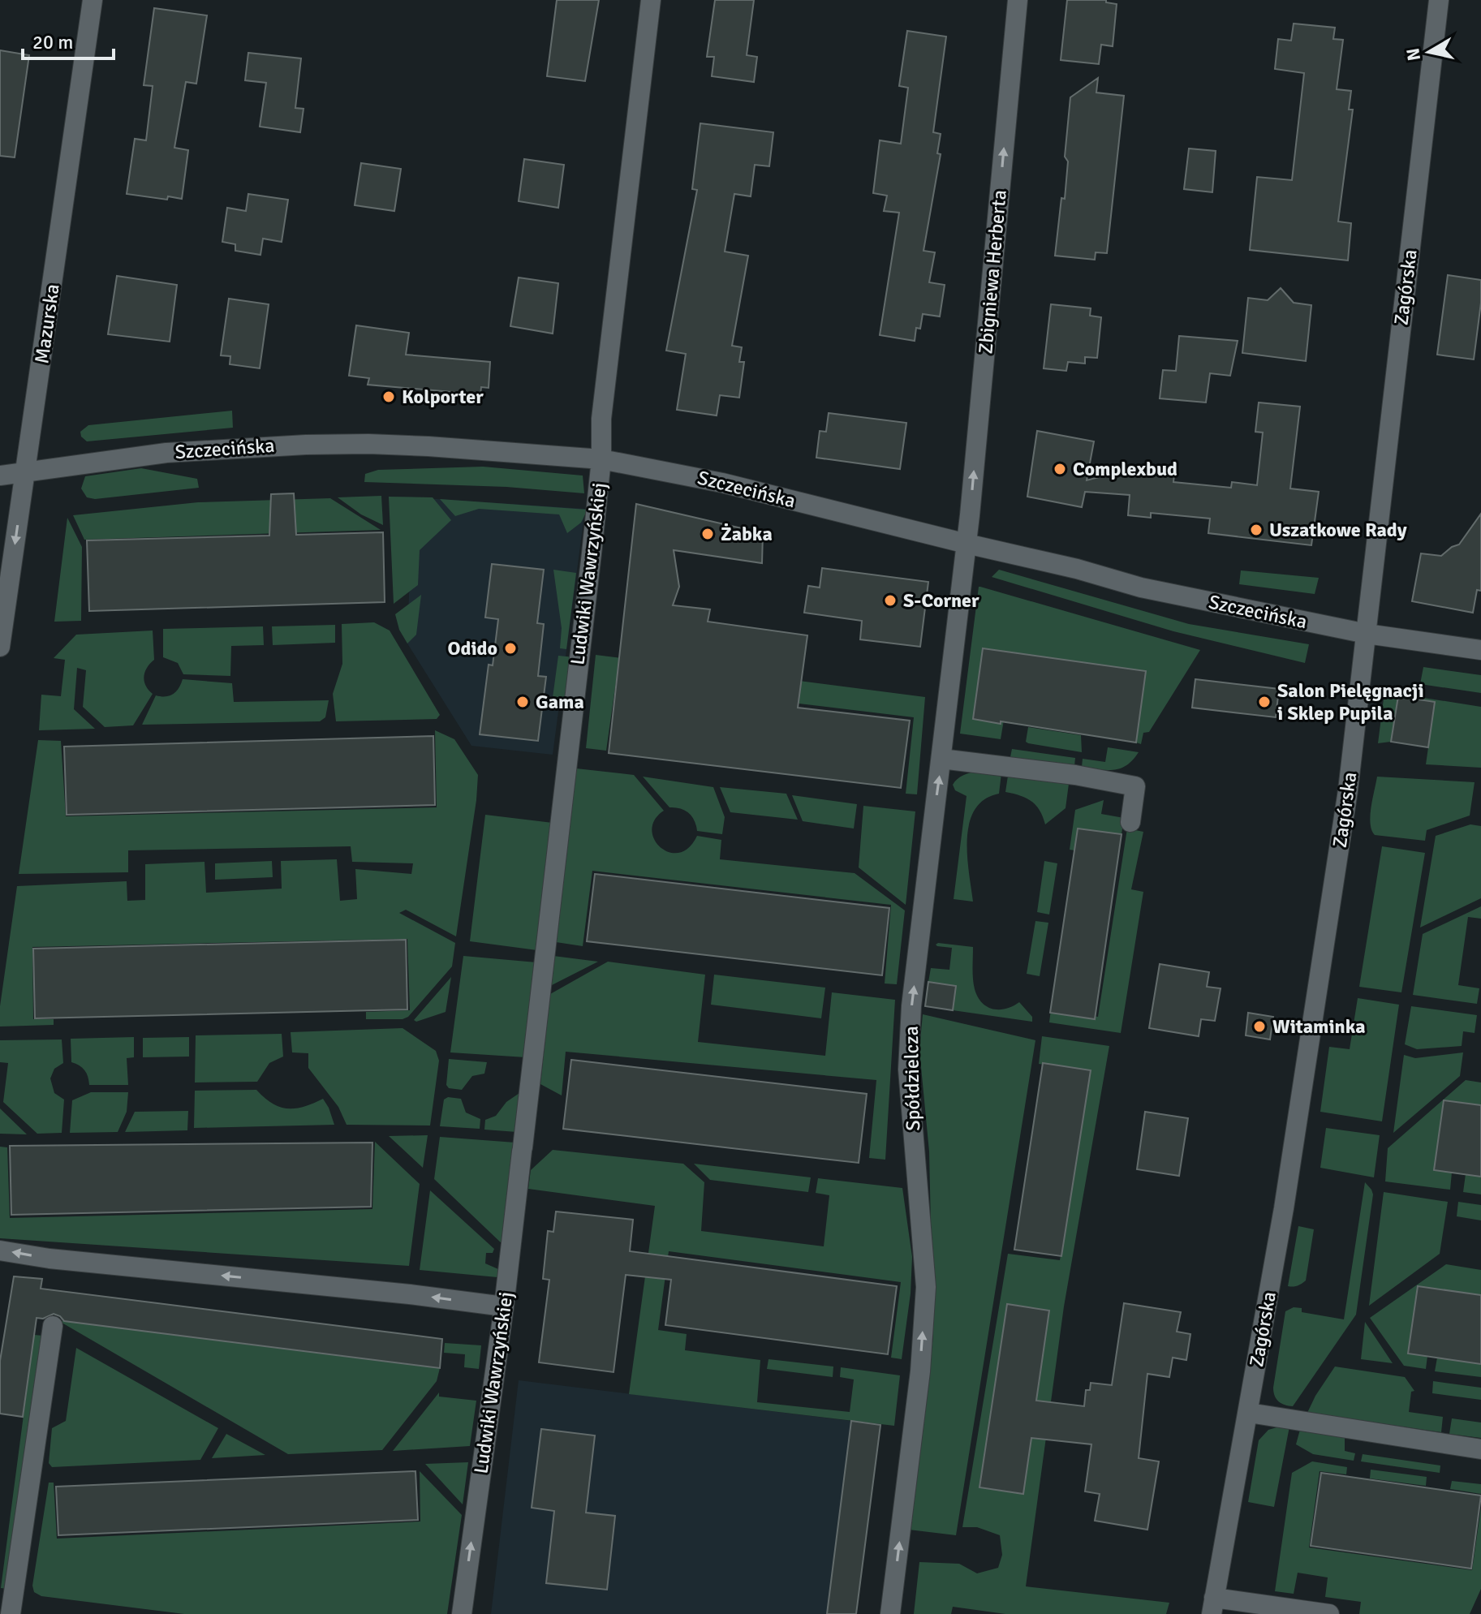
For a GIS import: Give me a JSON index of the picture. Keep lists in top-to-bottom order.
{
  "streets": {
    "street": [
      "Zbigniewa Herberta",
      "Zagórska",
      "Mazurska",
      "Szczecińska",
      "Ludwiki Wawrzyńskiej",
      "Spółdzielcza"
    ]
  },
  "crossings": [
    ["Zbigniewa Herberta", "Szczecińska"],
    ["Zbigniewa Herberta", "Spółdzielcza"],
    ["Zagórska", "Szczecińska"],
    ["Mazurska", "Szczecińska"],
    ["Szczecińska", "Ludwiki Wawrzyńskiej"],
    ["Szczecińska", "Spółdzielcza"]
  ],
  "one_way": ["Zbigniewa Herberta", "Spółdzielcza"],
  "places": [
    "Kolporter",
    "Complexbud",
    "Uszatkowe Rady",
    "Żabka",
    "S-Corner",
    "Odido",
    "Gama",
    "Salon Pielęgnacji i Sklep Pupila",
    "Witaminka"
  ],
  "scale_bar": "20 m",
  "north": "left"
}
